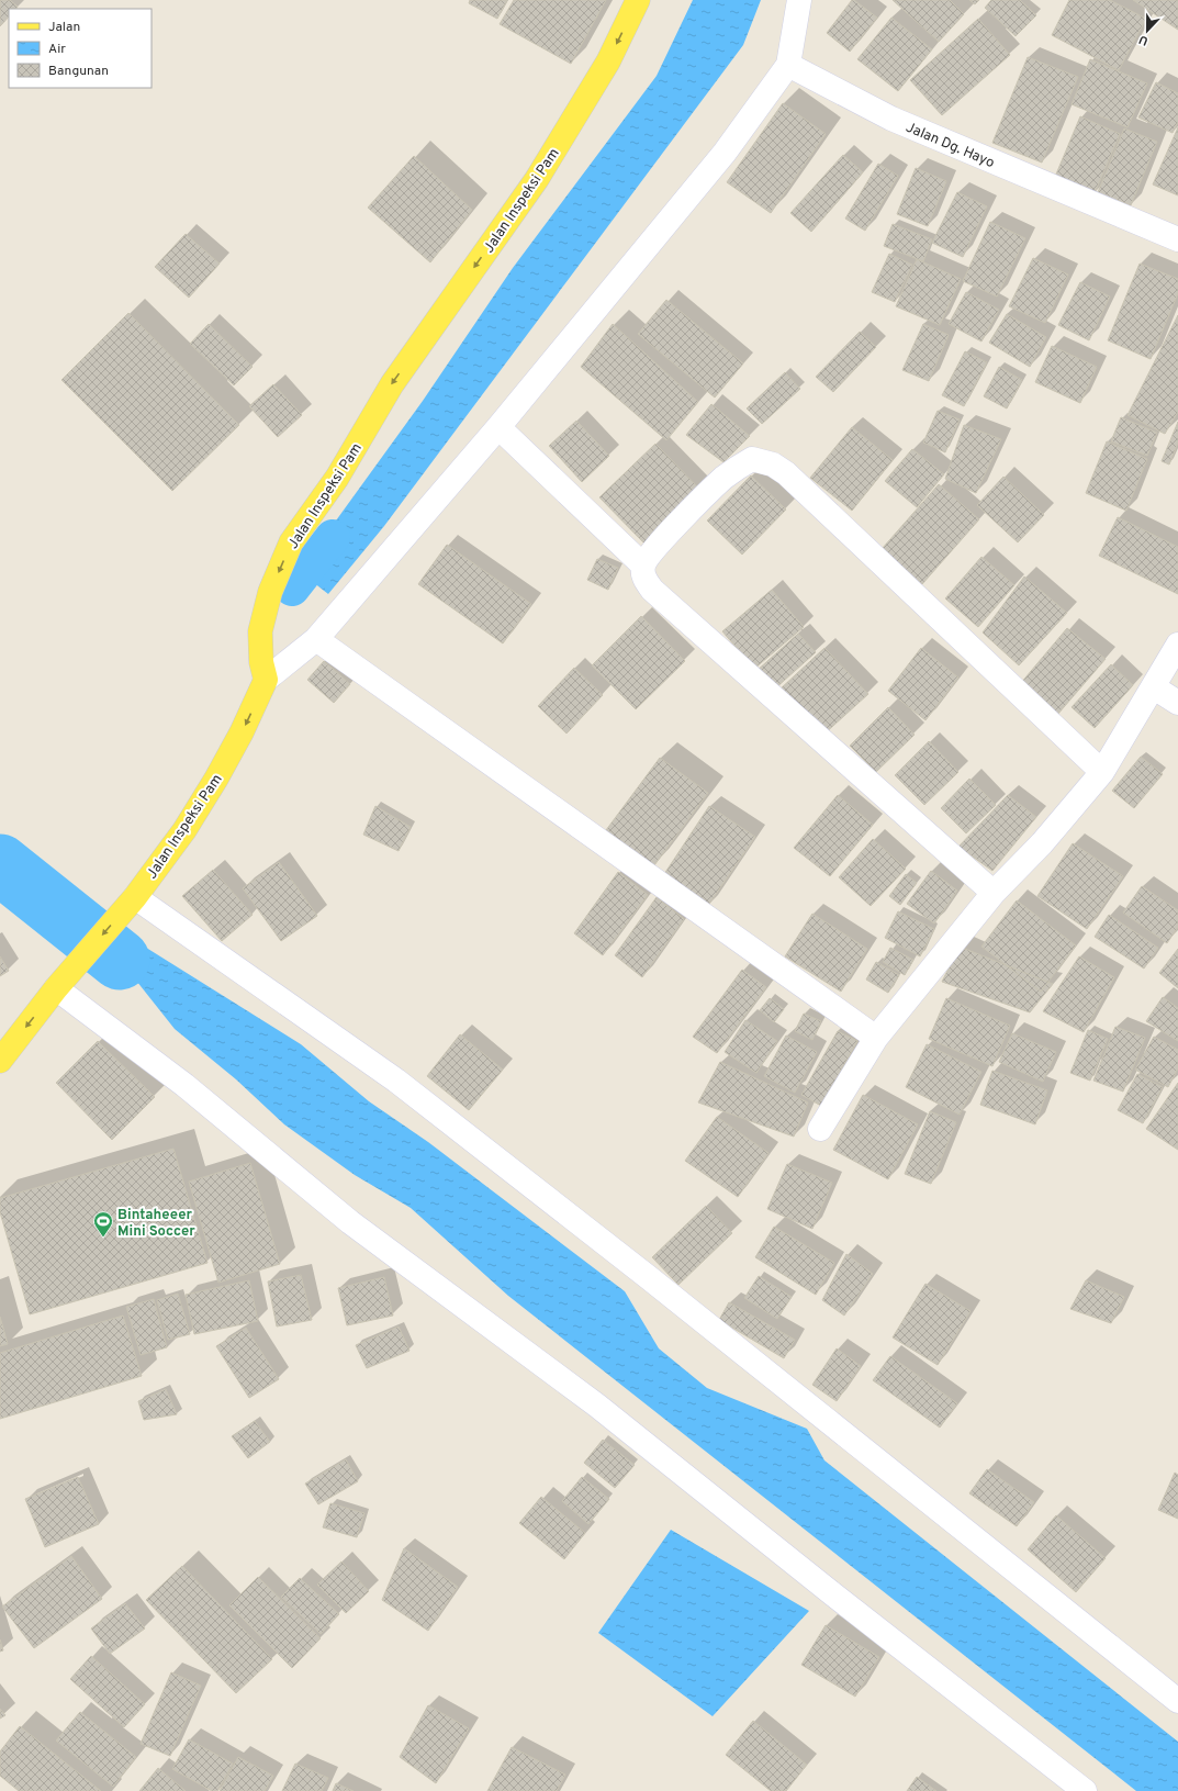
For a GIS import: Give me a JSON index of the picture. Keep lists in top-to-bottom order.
{
  "streets": {
    "main road": ["Jalan Inspeksi Pam"],
    "street": ["Jalan Dg. Hayo"]
  },
  "one_way": ["Jalan Inspeksi Pam"],
  "places": {
    "sports": ["Bintaheeer Mini Soccer"]
  },
  "legend": ["Jalan", "Air", "Bangunan"],
  "north": "bottom"
}
